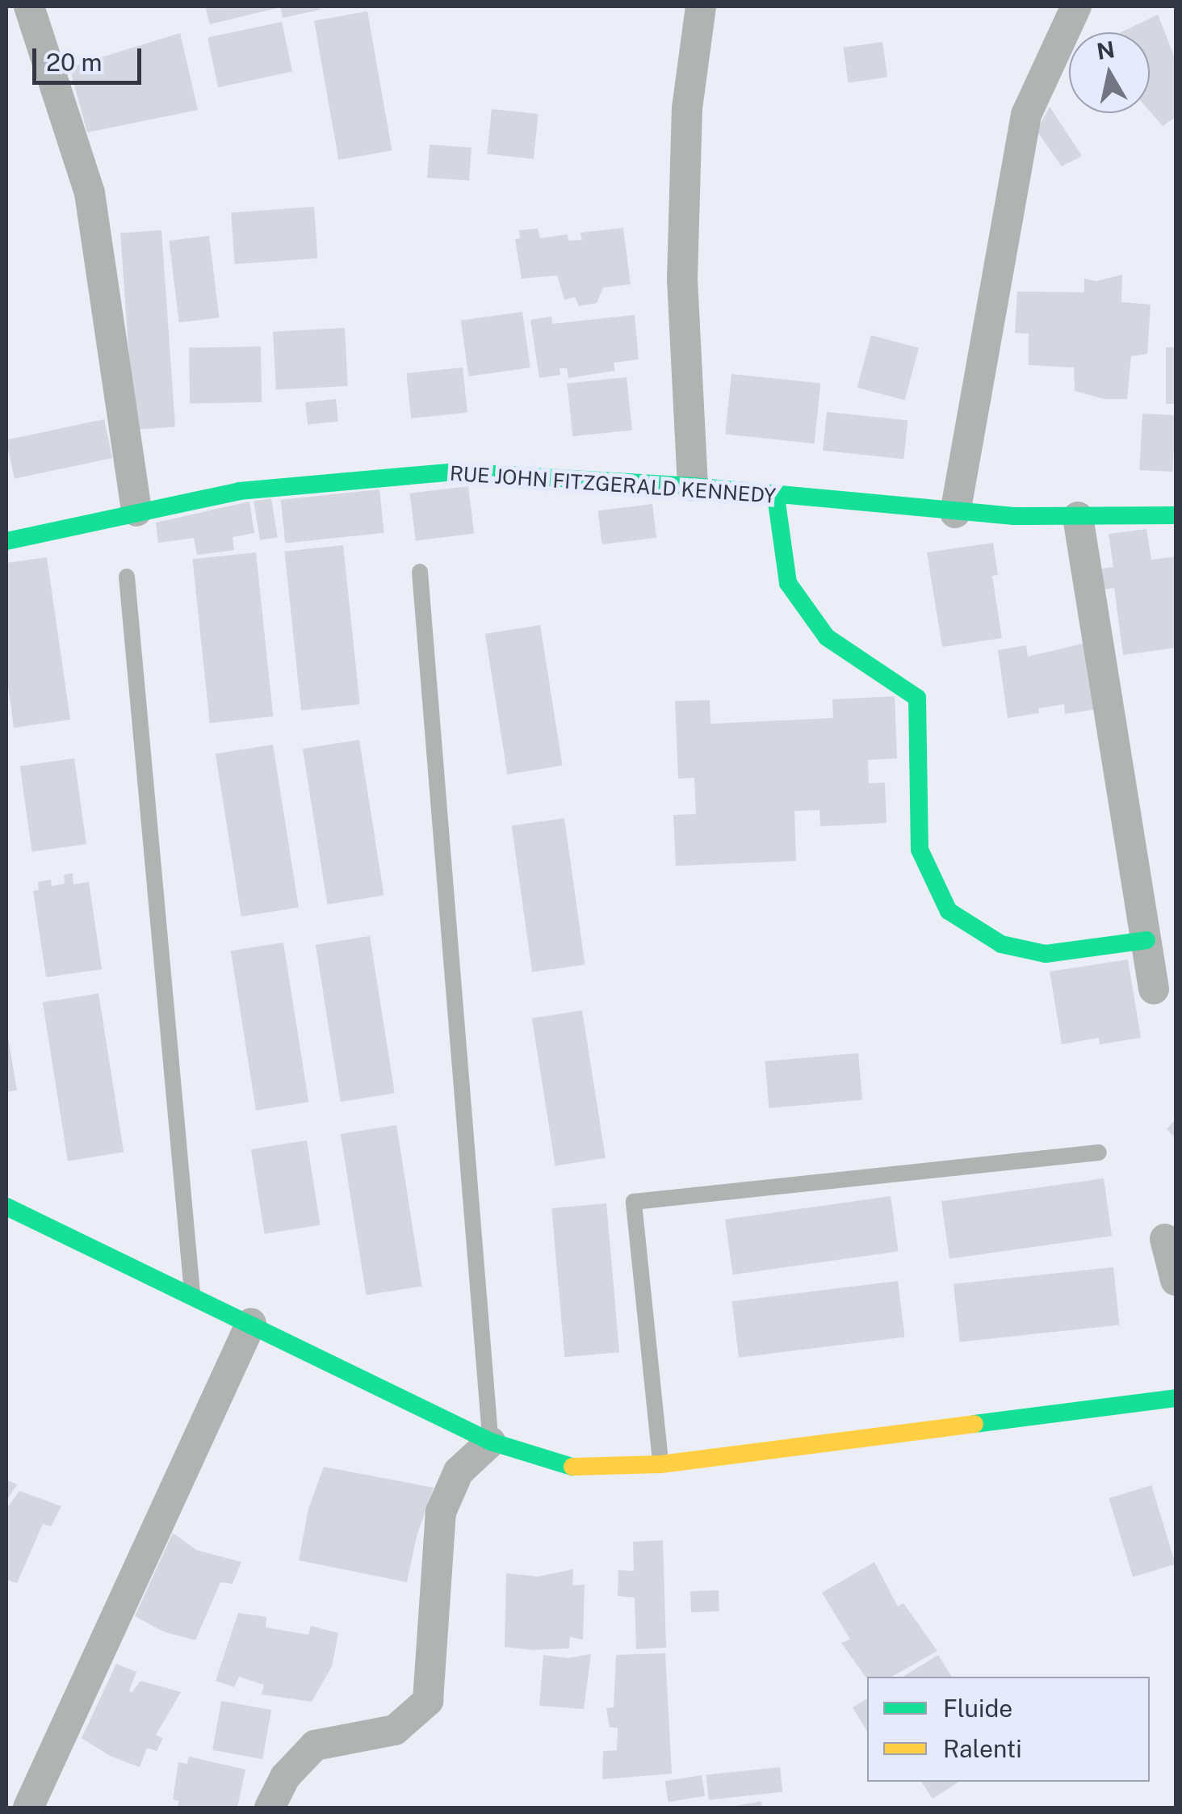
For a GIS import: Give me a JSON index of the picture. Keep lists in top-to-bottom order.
{
  "streets": {
    "street": ["RUE JOHN FITZGERALD KENNEDY"]
  },
  "legend": ["Fluide", "Ralenti"],
  "scale_bar": "20 m",
  "north": "top"
}
